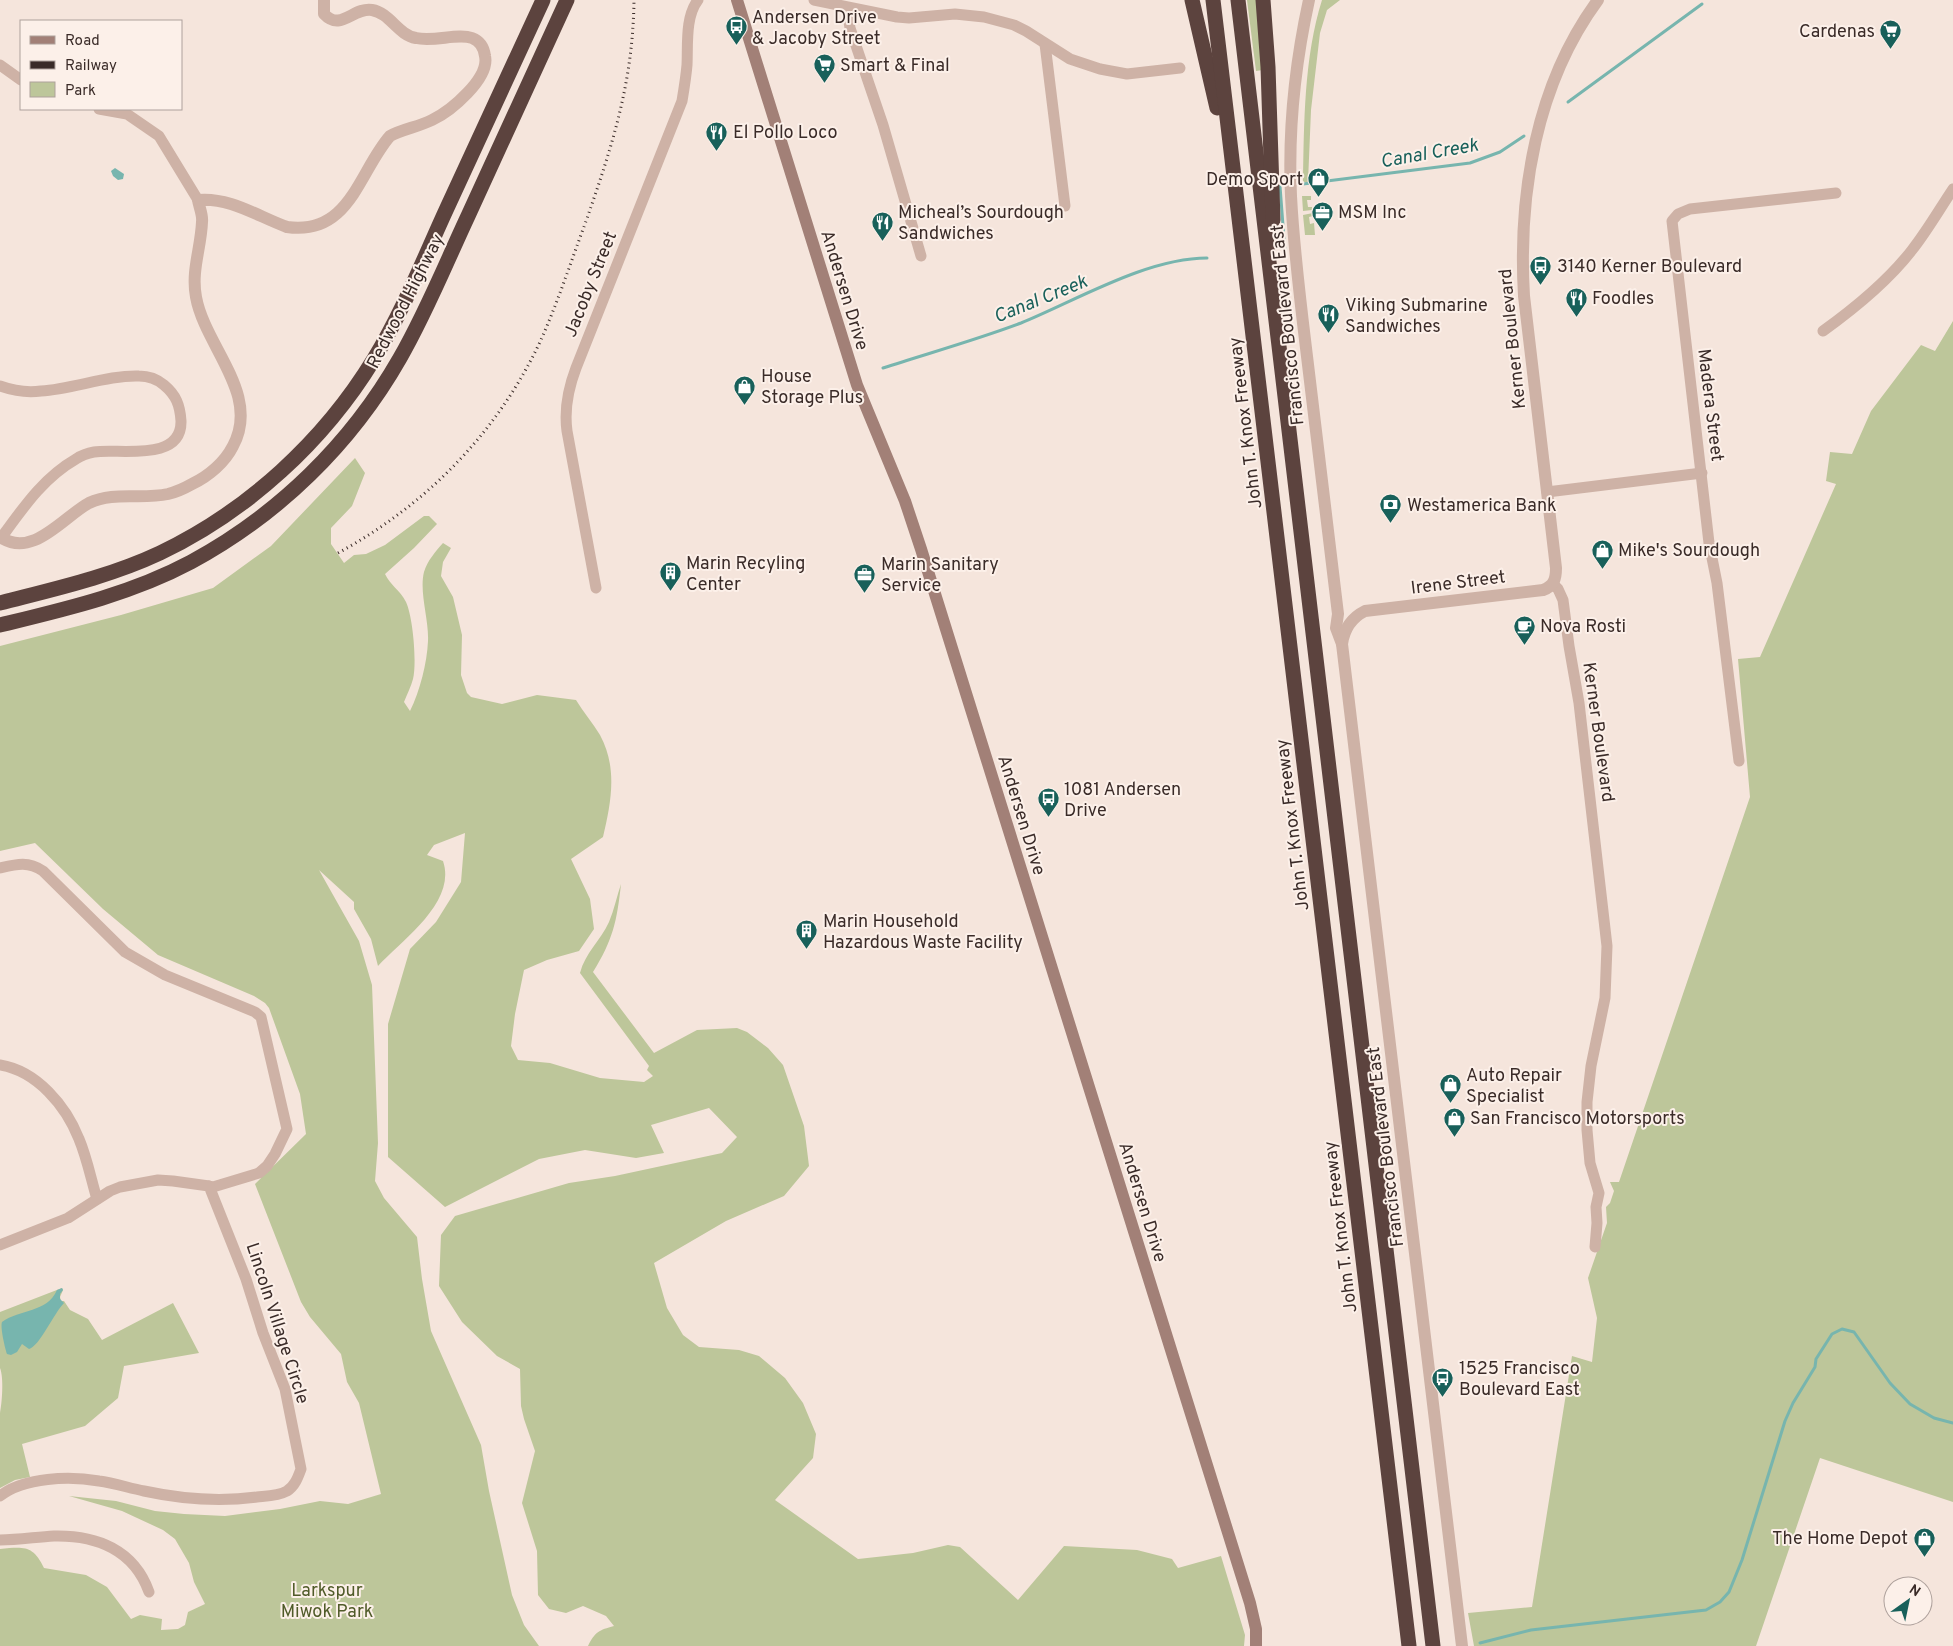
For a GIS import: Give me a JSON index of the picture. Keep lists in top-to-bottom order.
{
  "streets": {
    "highway": ["Redwood Highway", "John T. Knox Freeway"],
    "main road": ["Andersen Drive"],
    "street": [
      "Jacoby Street",
      "Francisco Boulevard East",
      "Kerner Boulevard",
      "Madera Street",
      "Irene Street",
      "Lincoln Village Circle"
    ]
  },
  "crossings": [
    ["Francisco Boulevard East", "Irene Street"],
    ["Kerner Boulevard", "Irene Street"]
  ],
  "water": ["Canal Creek"],
  "parks": ["Larkspur Miwok Park"],
  "places": {
    "bus stop": [
      "Andersen Drive & Jacoby Street",
      "3140 Kerner Boulevard",
      "1081 Andersen Drive",
      "1525 Francisco Boulevard East"
    ],
    "supermarket": ["Cardenas", "Smart & Final"],
    "restaurant": [
      "El Pollo Loco",
      "Micheal’s Sourdough Sandwiches",
      "Foodles",
      "Viking Submarine Sandwiches"
    ],
    "shop": [
      "Demo Sport",
      "House Storage Plus",
      "Mike's Sourdough",
      "Auto Repair Specialist",
      "San Francisco Motorsports",
      "The Home Depot"
    ],
    "office": ["MSM Inc", "Marin Sanitary Service"],
    "bank": ["Westamerica Bank"],
    "building": ["Marin Recyling Center", "Marin Household Hazardous Waste Facility"],
    "cafe": ["Nova Rosti"]
  },
  "legend": ["Road", "Railway", "Park"],
  "north": "top right"
}
